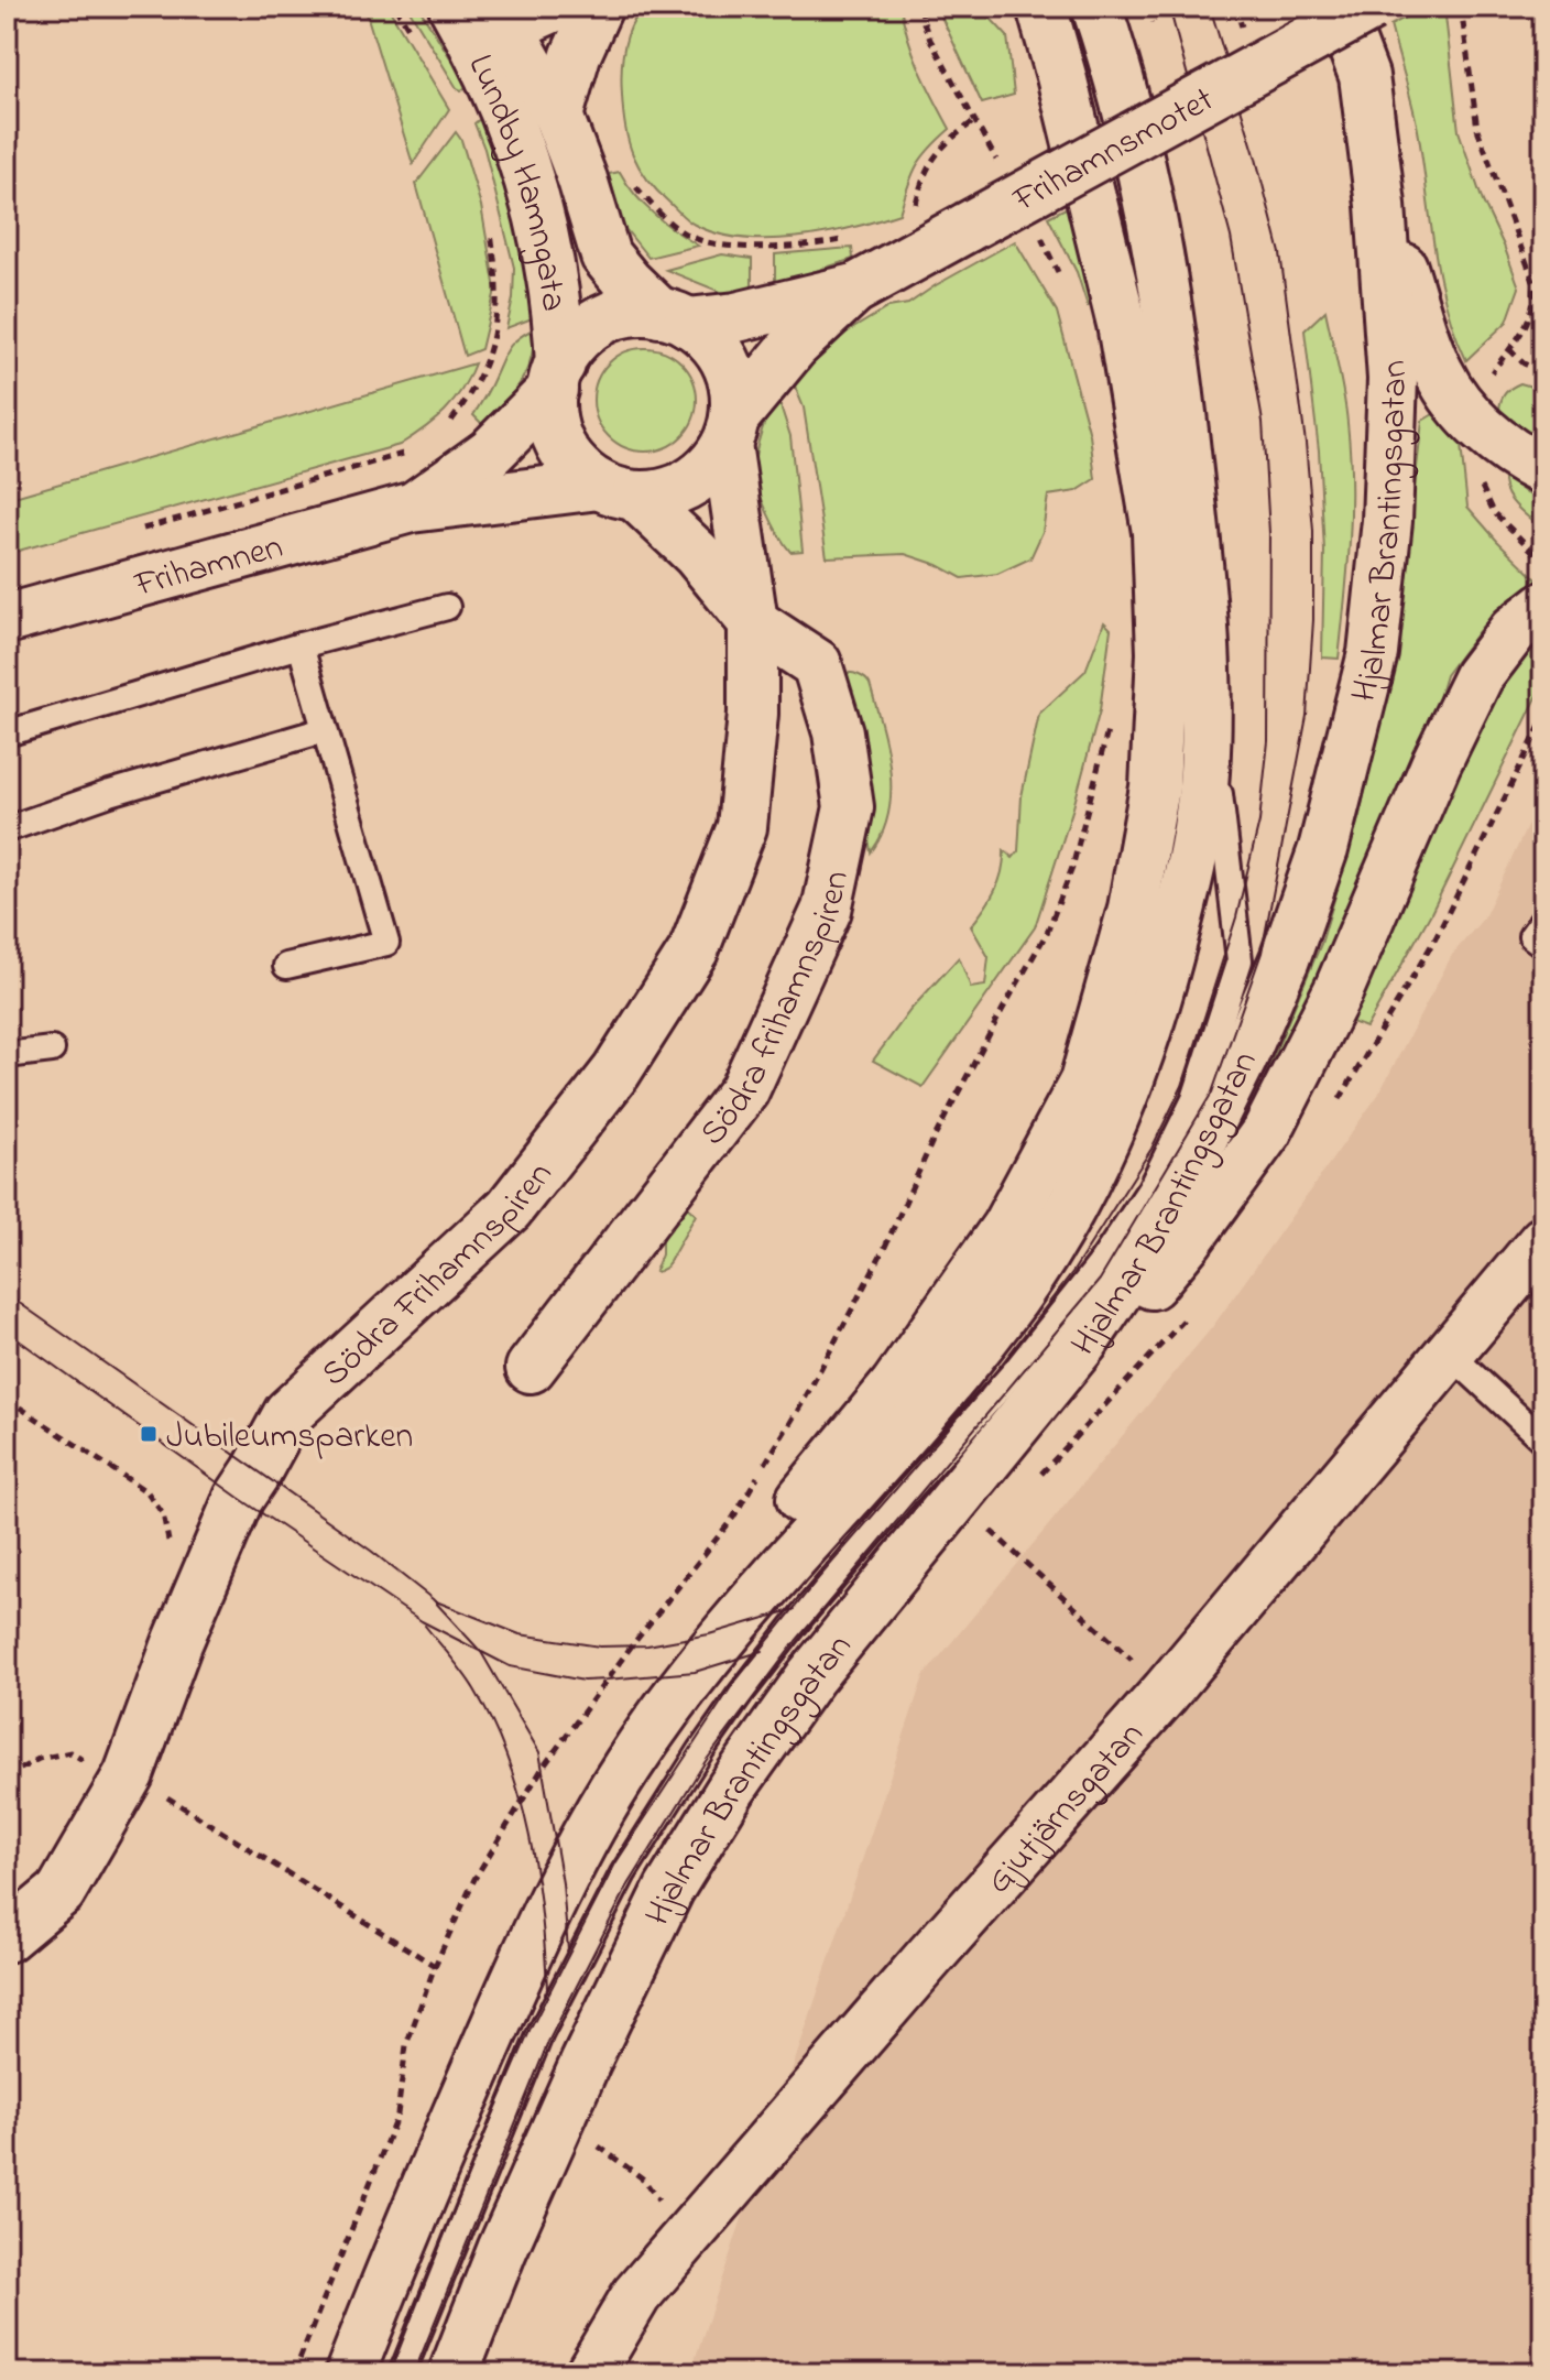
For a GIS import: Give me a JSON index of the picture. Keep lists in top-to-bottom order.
{
  "streets": {
    "main road": [
      "Frihamnsmotet",
      "Lundby Hamngata",
      "Hjalmar Brantingsgatan",
      "Frihamnen",
      "Södra frihamnspiren",
      "Södra Frihamnspiren",
      "Gjutjärnsgatan"
    ]
  },
  "crossings": [
    ["Frihamnsmotet", "Lundby Hamngata"],
    ["Frihamnsmotet", "Frihamnen"],
    ["Frihamnsmotet", "Södra frihamnspiren"],
    ["Lundby Hamngata", "Frihamnen"],
    ["Lundby Hamngata", "Södra frihamnspiren"],
    ["Frihamnen", "Södra frihamnspiren"],
    ["Södra frihamnspiren", "Södra Frihamnspiren"]
  ],
  "places": {
    "transit": ["Jubileumsparken"]
  }
}
